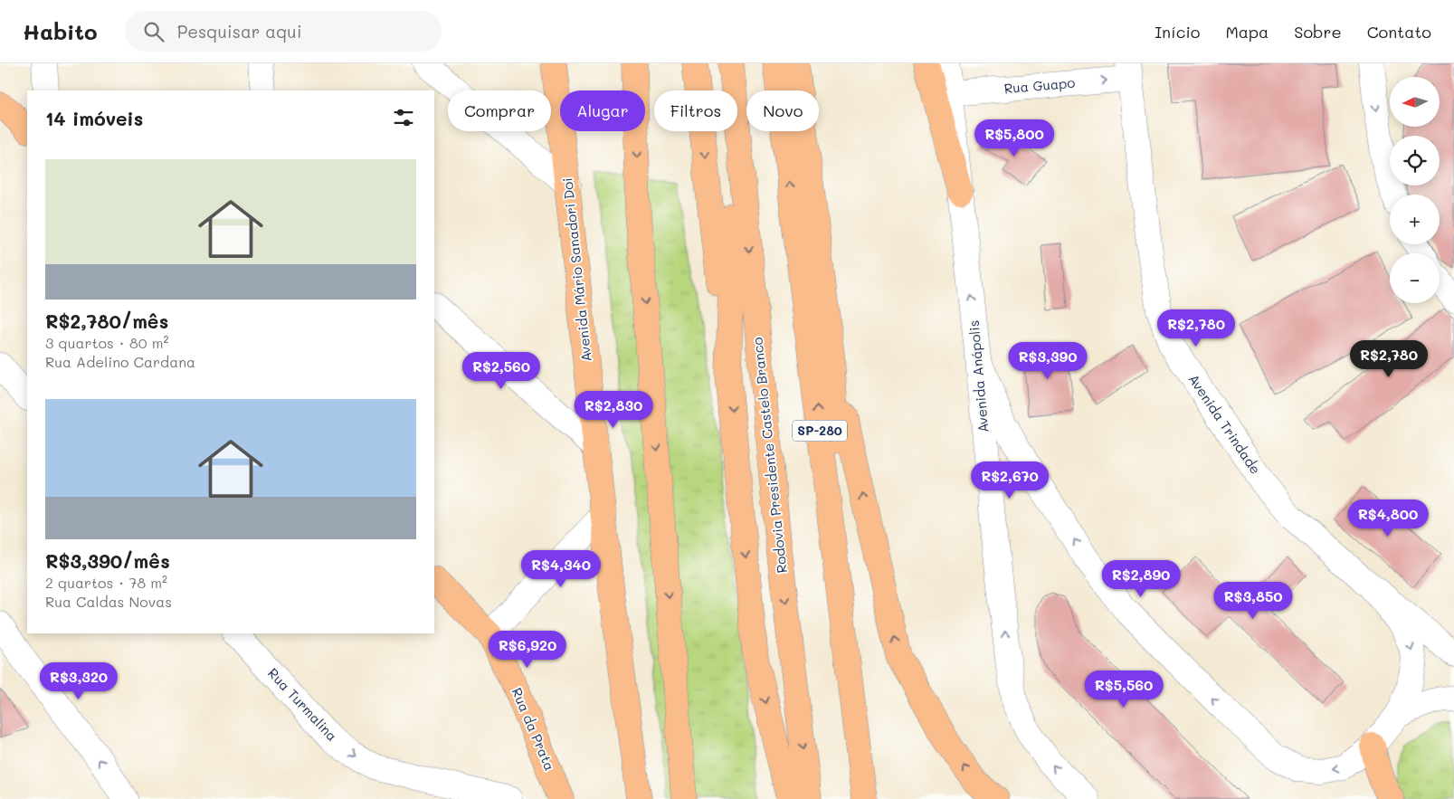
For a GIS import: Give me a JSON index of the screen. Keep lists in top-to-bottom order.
{
  "streets": {
    "main road": [
      "Avenida Mário Sanadori Doi",
      "SP-280",
      "Rodovia Presidente Castelo Branco",
      "Rua da Prata"
    ],
    "street": [
      "Rua Guapo",
      "Avenida Anápolis",
      "Avenida Trindade",
      "Rua Turmalina"
    ]
  },
  "crossings": [
    ["Rua Guapo", "Avenida Anápolis"],
    ["Rua Guapo", "Avenida Trindade"]
  ],
  "one_way": ["Rua Guapo", "Avenida Anápolis", "Rua Turmalina"],
  "north": "left",
  "page": {
    "header": "Habito",
    "search": "Pesquisar aqui",
    "nav": [
      "Início",
      "Mapa",
      "Sobre",
      "Contato"
    ],
    "map_buttons": ["+", "−"],
    "chip": [
      "Comprar",
      "Alugar",
      "Filtros",
      "Novo"
    ],
    "heading": "14 imóveis",
    "price": [
      "R$5,800",
      "R$2,780",
      "R$2,780",
      "R$3,390",
      "R$2,560",
      "R$2,830",
      "R$2,670",
      "R$4,800",
      "R$4,340",
      "R$2,890",
      "R$3,850",
      "R$6,920",
      "R$3,320",
      "R$5,560"
    ],
    "list": [
      {
        "name": "R$2,780/mês",
        "note": "3 quartos · 80 m² · Rua Adelino Cardana"
      },
      {
        "name": "R$3,390/mês",
        "note": "2 quartos · 78 m² · Rua Caldas Novas"
      }
    ]
  }
}
